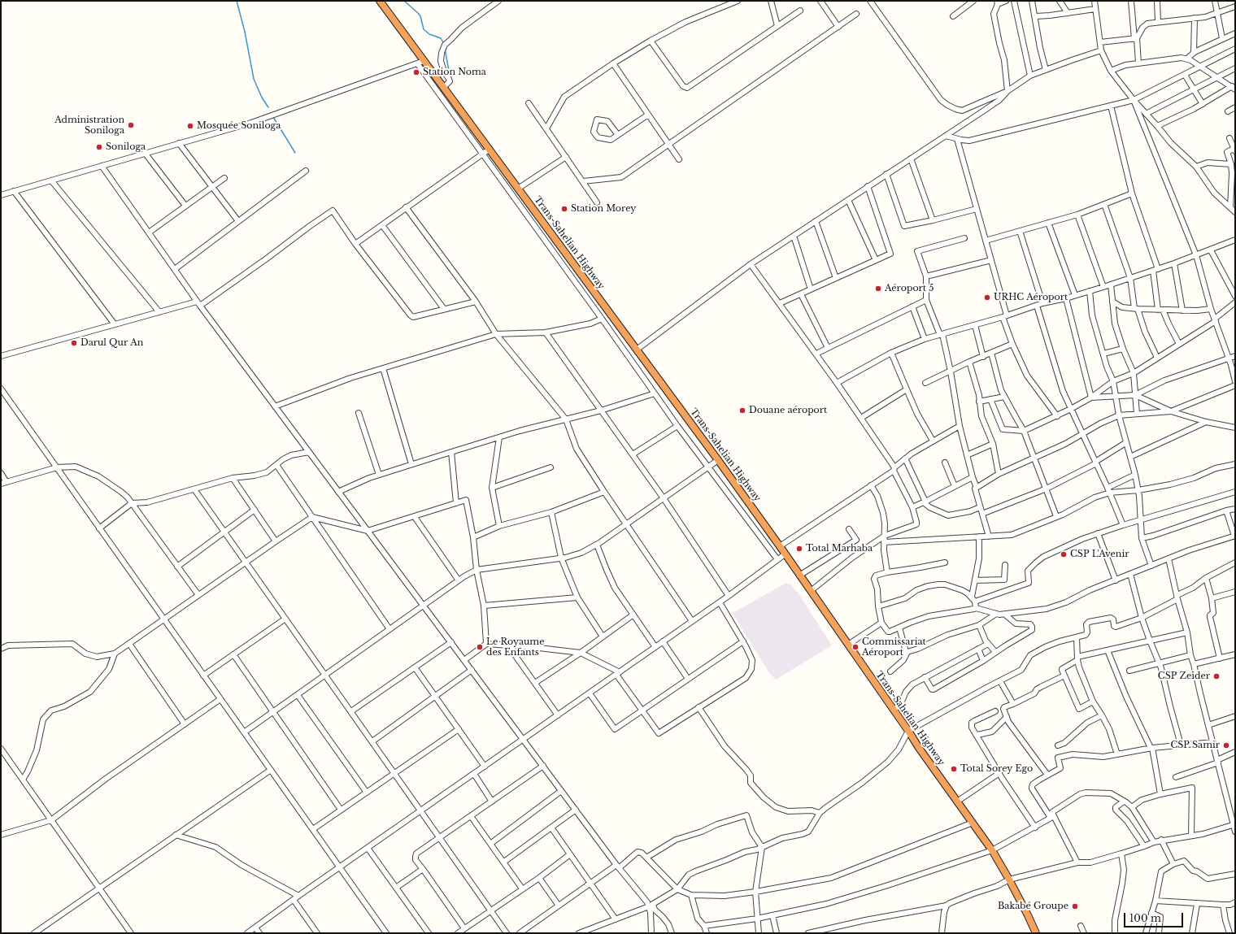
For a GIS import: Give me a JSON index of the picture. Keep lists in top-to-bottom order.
{
  "streets": {
    "highway": ["Trans-Sahelian Highway"]
  },
  "places": [
    "Station Noma",
    "Administration Soniloga",
    "Mosquée Soniloga",
    "Soniloga",
    "Station Morey",
    "Aéroport 5",
    "URHC Aéroport",
    "Darul Qur An",
    "Douane aéroport",
    "Total Marhaba",
    "CSP L'Avenir",
    "Le Royaume des Enfants",
    "Commissariat Aéroport",
    "CSP Zeider",
    "CSP Samir",
    "Total Sorey Ego",
    "Bakabé Groupe"
  ],
  "scale_bar": "100 m"
}
